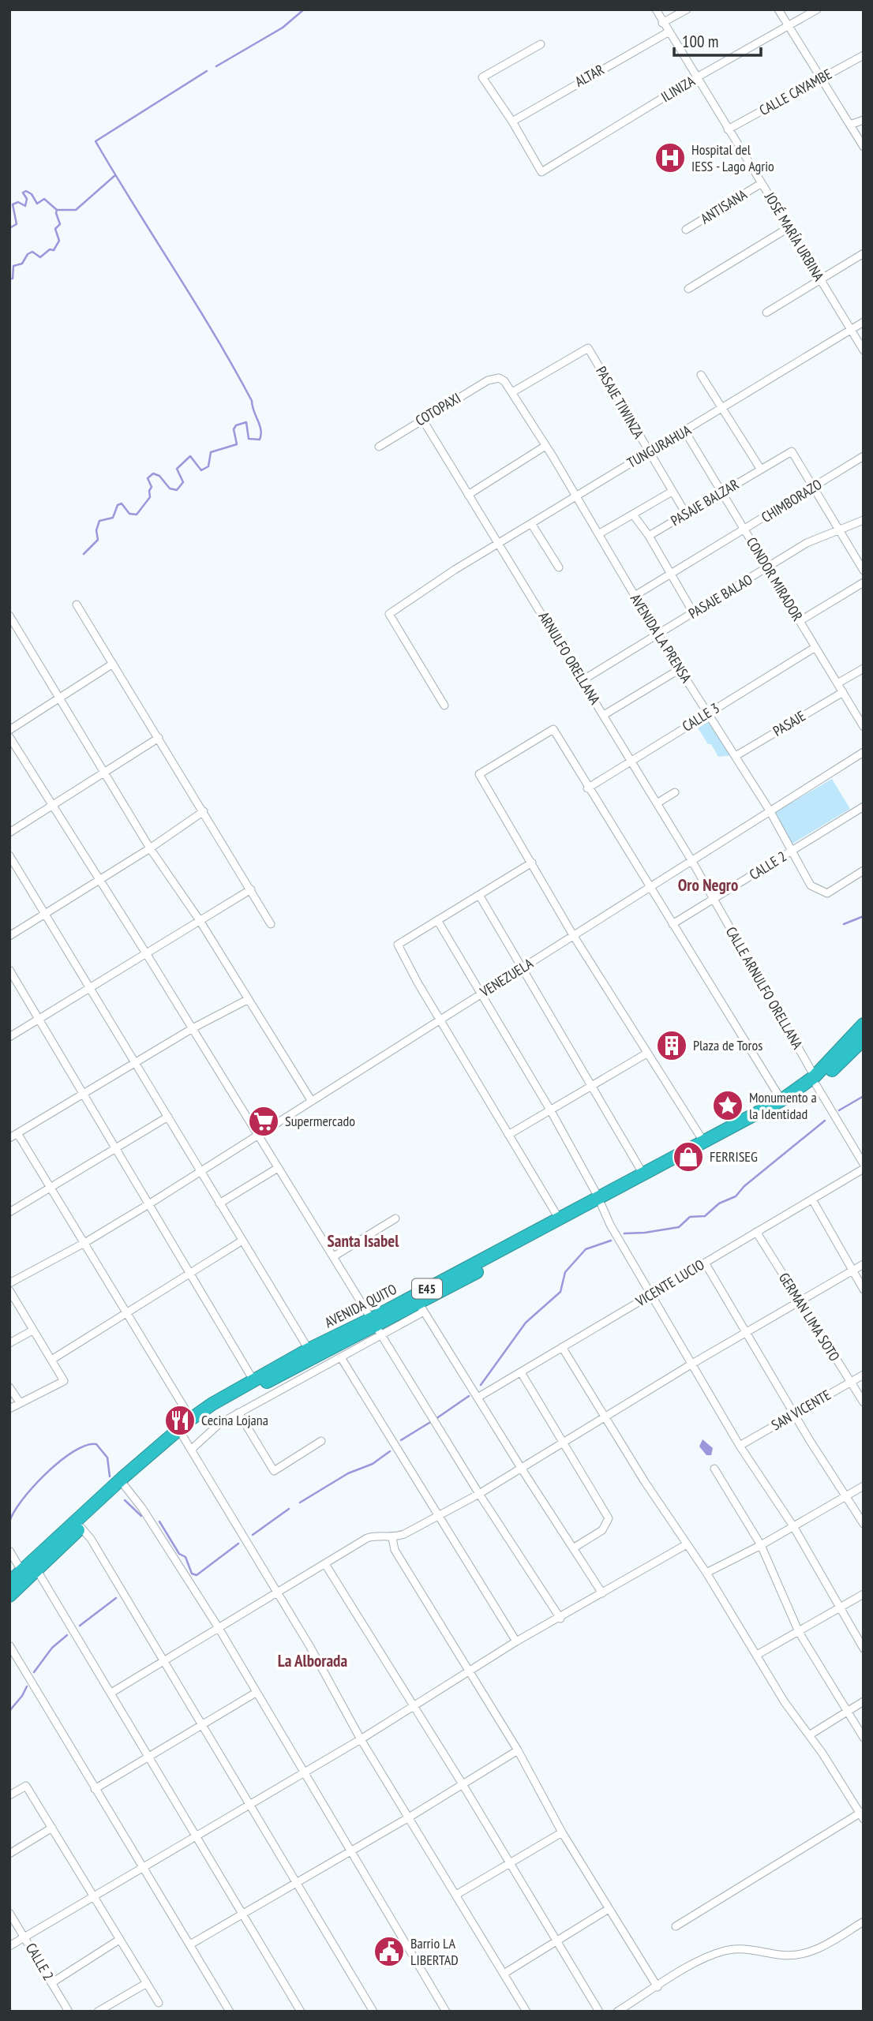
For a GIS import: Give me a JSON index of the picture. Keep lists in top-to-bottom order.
{
  "streets": {
    "highway": ["E45", "AVENIDA QUITO"],
    "street": [
      "ALTAR",
      "ILINIZA",
      "CALLE CAYAMBE",
      "ANTISANA",
      "JOSÉ MARÍA URBINA",
      "PASAJE TIWINZA",
      "COTOPAXI",
      "TUNGURAHUA",
      "CHIMBORAZO",
      "PASAJE BALZAR",
      "CONDOR MIRADOR",
      "PASAJE BALAO",
      "AVENIDA LA PRENSA",
      "ARNULFO ORELLANA",
      "CALLE 3",
      "PASAJE",
      "CALLE 2",
      "VENEZUELA",
      "CALLE ARNULFO ORELLANA",
      "VICENTE LUCIO",
      "GERMAN LIMA SOTO",
      "SAN VICENTE"
    ]
  },
  "crossings": [
    ["ALTAR", "ILINIZA"],
    ["ALTAR", "JOSÉ MARÍA URBINA"],
    ["ILINIZA", "JOSÉ MARÍA URBINA"],
    ["CALLE CAYAMBE", "JOSÉ MARÍA URBINA"],
    ["ANTISANA", "JOSÉ MARÍA URBINA"],
    ["JOSÉ MARÍA URBINA", "TUNGURAHUA"],
    ["PASAJE TIWINZA", "TUNGURAHUA"],
    ["PASAJE TIWINZA", "PASAJE BALZAR"],
    ["PASAJE TIWINZA", "AVENIDA LA PRENSA"],
    ["COTOPAXI", "AVENIDA LA PRENSA"],
    ["COTOPAXI", "ARNULFO ORELLANA"],
    ["TUNGURAHUA", "CONDOR MIRADOR"],
    ["TUNGURAHUA", "AVENIDA LA PRENSA"],
    ["TUNGURAHUA", "ARNULFO ORELLANA"],
    ["CHIMBORAZO", "PASAJE BALZAR"],
    ["CHIMBORAZO", "CONDOR MIRADOR"],
    ["CHIMBORAZO", "AVENIDA LA PRENSA"],
    ["PASAJE BALZAR", "CONDOR MIRADOR"],
    ["CONDOR MIRADOR", "PASAJE BALAO"],
    ["CONDOR MIRADOR", "CALLE 3"],
    ["CONDOR MIRADOR", "PASAJE"],
    ["PASAJE BALAO", "AVENIDA LA PRENSA"],
    ["PASAJE BALAO", "ARNULFO ORELLANA"],
    ["AVENIDA LA PRENSA", "CALLE 3"],
    ["AVENIDA LA PRENSA", "PASAJE"],
    ["AVENIDA LA PRENSA", "CALLE 2"],
    ["AVENIDA LA PRENSA", "VENEZUELA"],
    ["ARNULFO ORELLANA", "CALLE 3"],
    ["ARNULFO ORELLANA", "CALLE 2"],
    ["ARNULFO ORELLANA", "VENEZUELA"],
    ["ARNULFO ORELLANA", "CALLE ARNULFO ORELLANA"],
    ["CALLE 2", "CALLE ARNULFO ORELLANA"],
    ["CALLE ARNULFO ORELLANA", "AVENIDA QUITO"],
    ["VICENTE LUCIO", "GERMAN LIMA SOTO"],
    ["GERMAN LIMA SOTO", "SAN VICENTE"]
  ],
  "districts": ["Oro Negro", "Santa Isabel", "La Alborada"],
  "places": {
    "hospital": ["Hospital del IESS - Lago Agrio"],
    "building": ["Plaza de Toros"],
    "place": ["Monumento a la Identidad"],
    "supermarket": ["Supermercado"],
    "shop": ["FERRISEG"],
    "restaurant": ["Cecina Lojana"],
    "public building": ["Barrio LA LIBERTAD"]
  },
  "scale_bar": "100 m"
}
